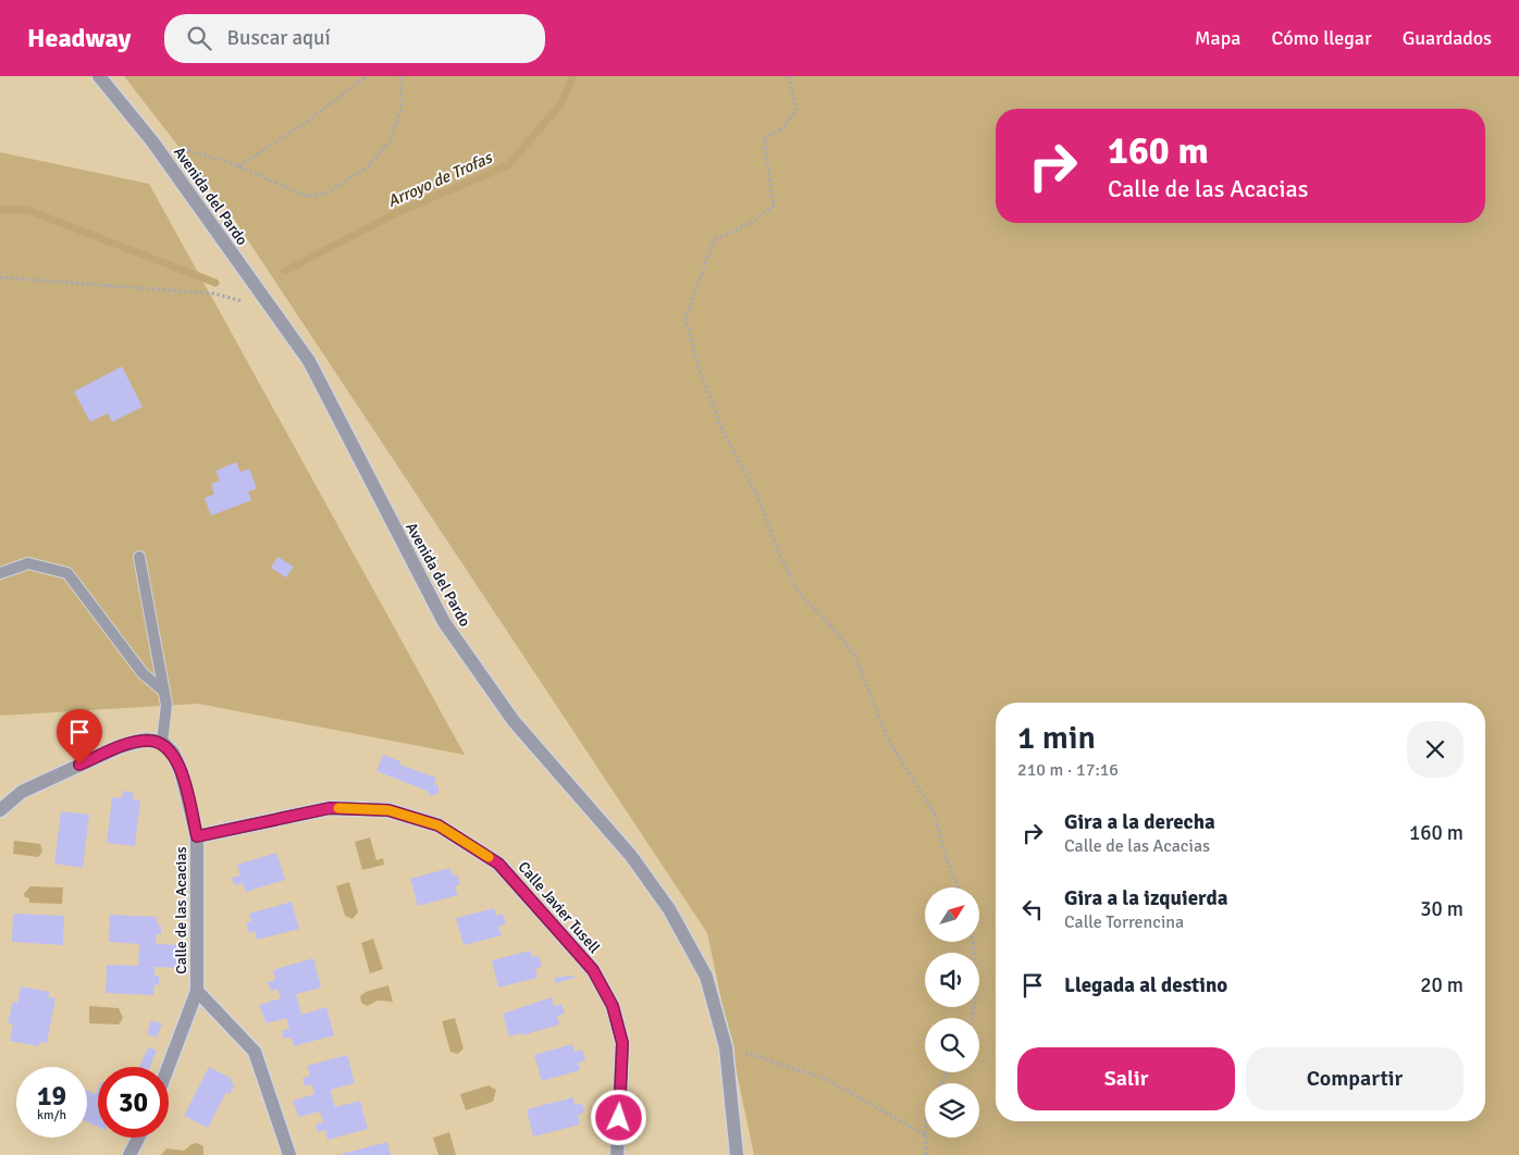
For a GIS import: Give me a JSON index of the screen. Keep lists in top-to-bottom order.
{
  "streets": {
    "street": ["Avenida del Pardo", "Calle Javier Tusell", "Calle de las Acacias"]
  },
  "crossings": [
    ["Calle Javier Tusell", "Calle de las Acacias"]
  ],
  "water": ["Arroyo de Trofas"],
  "north": "top right",
  "page": {
    "header": "Headway",
    "search": "Buscar aquí",
    "nav": ["Mapa", "Cómo llegar", "Guardados"],
    "turn": ["160 m", "Calle de las Acacias"],
    "heading": ["1 min", "210 m · 17:16"],
    "list": [
      {
        "name": "Gira a la derecha",
        "note": "Calle de las Acacias",
        "value": "160 m"
      },
      {
        "name": "Gira a la izquierda",
        "note": "Calle Torrencina",
        "value": "30 m"
      },
      {
        "name": "Llegada al destino",
        "value": "20 m"
      }
    ],
    "buttons": ["Salir", "Compartir"],
    "speed": "19 km/h",
    "limit": "30"
  }
}
